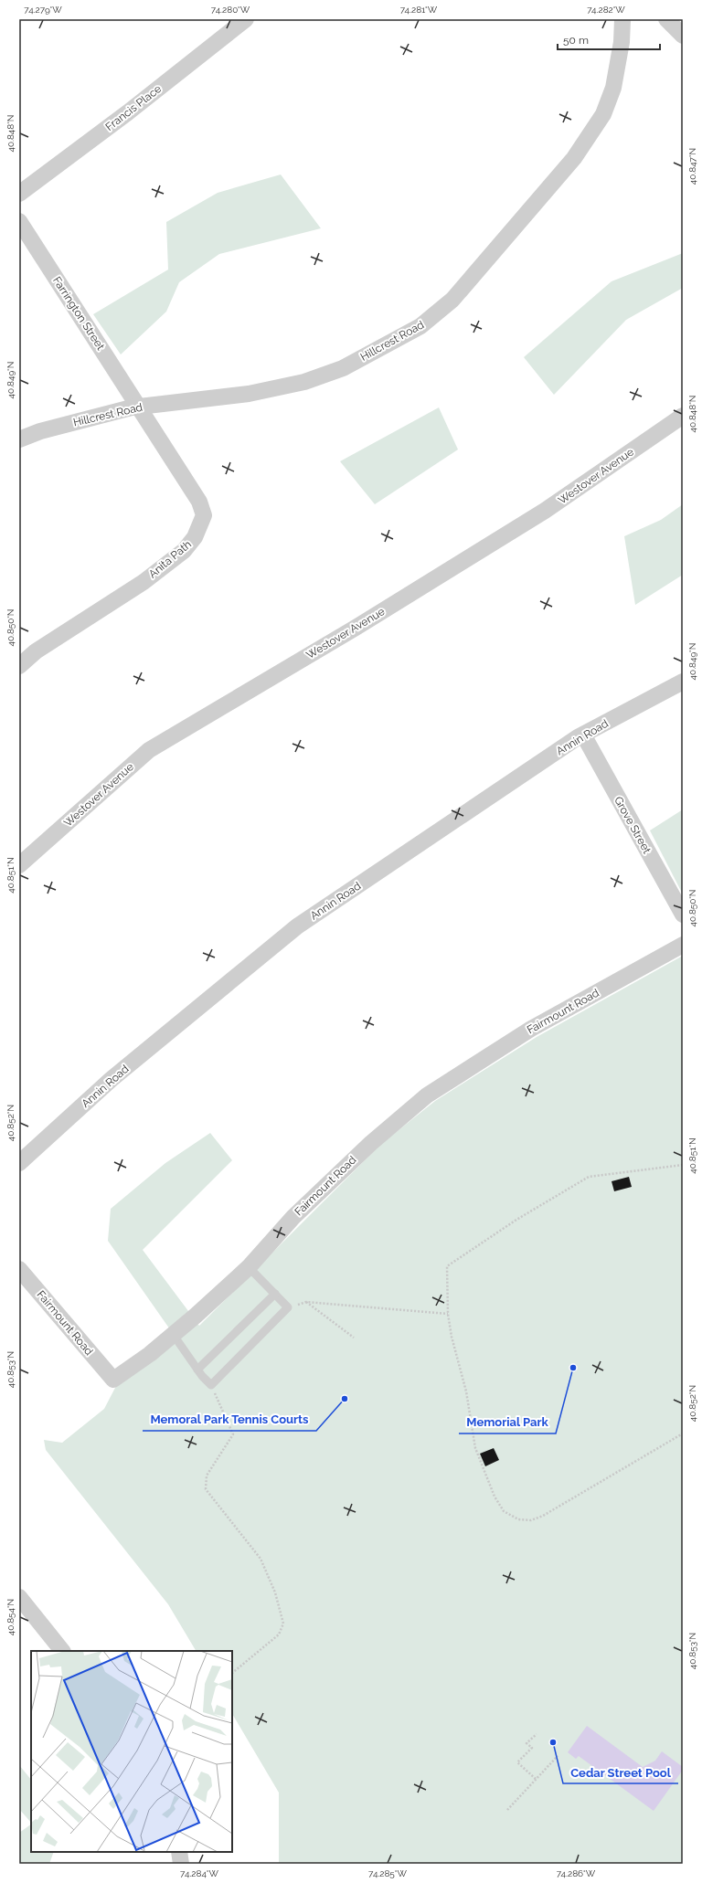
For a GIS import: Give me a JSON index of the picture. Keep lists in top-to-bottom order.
{
  "streets": {
    "street": [
      "Francis Place",
      "Farrington Street",
      "Hillcrest Road",
      "Westover Avenue",
      "Anita Path",
      "Annin Road",
      "Grove Street",
      "Fairmount Road"
    ]
  },
  "crossings": [
    ["Farrington Street", "Hillcrest Road"],
    ["Farrington Street", "Anita Path"],
    ["Hillcrest Road", "Anita Path"],
    ["Annin Road", "Grove Street"]
  ],
  "places": ["Memorial Park", "Memoral Park Tennis Courts", "Cedar Street Pool"],
  "scale_bar": "50 m",
  "coordinates": [
    "74.279°W",
    "74.280°W",
    "74.281°W",
    "74.282°W",
    "40.848°N",
    "40.847°N",
    "40.849°N",
    "40.850°N",
    "40.851°N",
    "40.852°N",
    "40.853°N",
    "40.854°N",
    "74.284°W",
    "74.285°W",
    "74.286°W"
  ]
}
